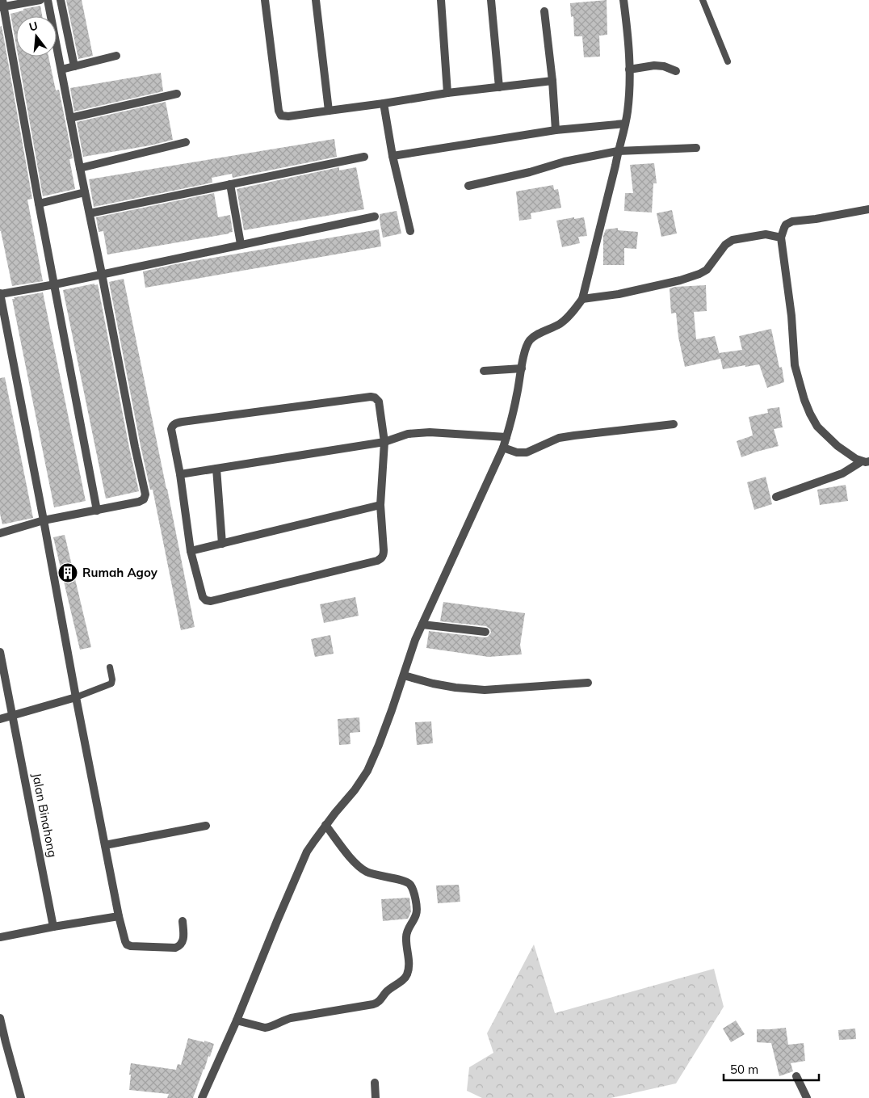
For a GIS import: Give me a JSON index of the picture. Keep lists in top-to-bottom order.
{
  "streets": {
    "street": ["Jalan Binahong"]
  },
  "places": {
    "building": ["Rumah Agoy"]
  },
  "scale_bar": "50 m",
  "north": "top"
}
